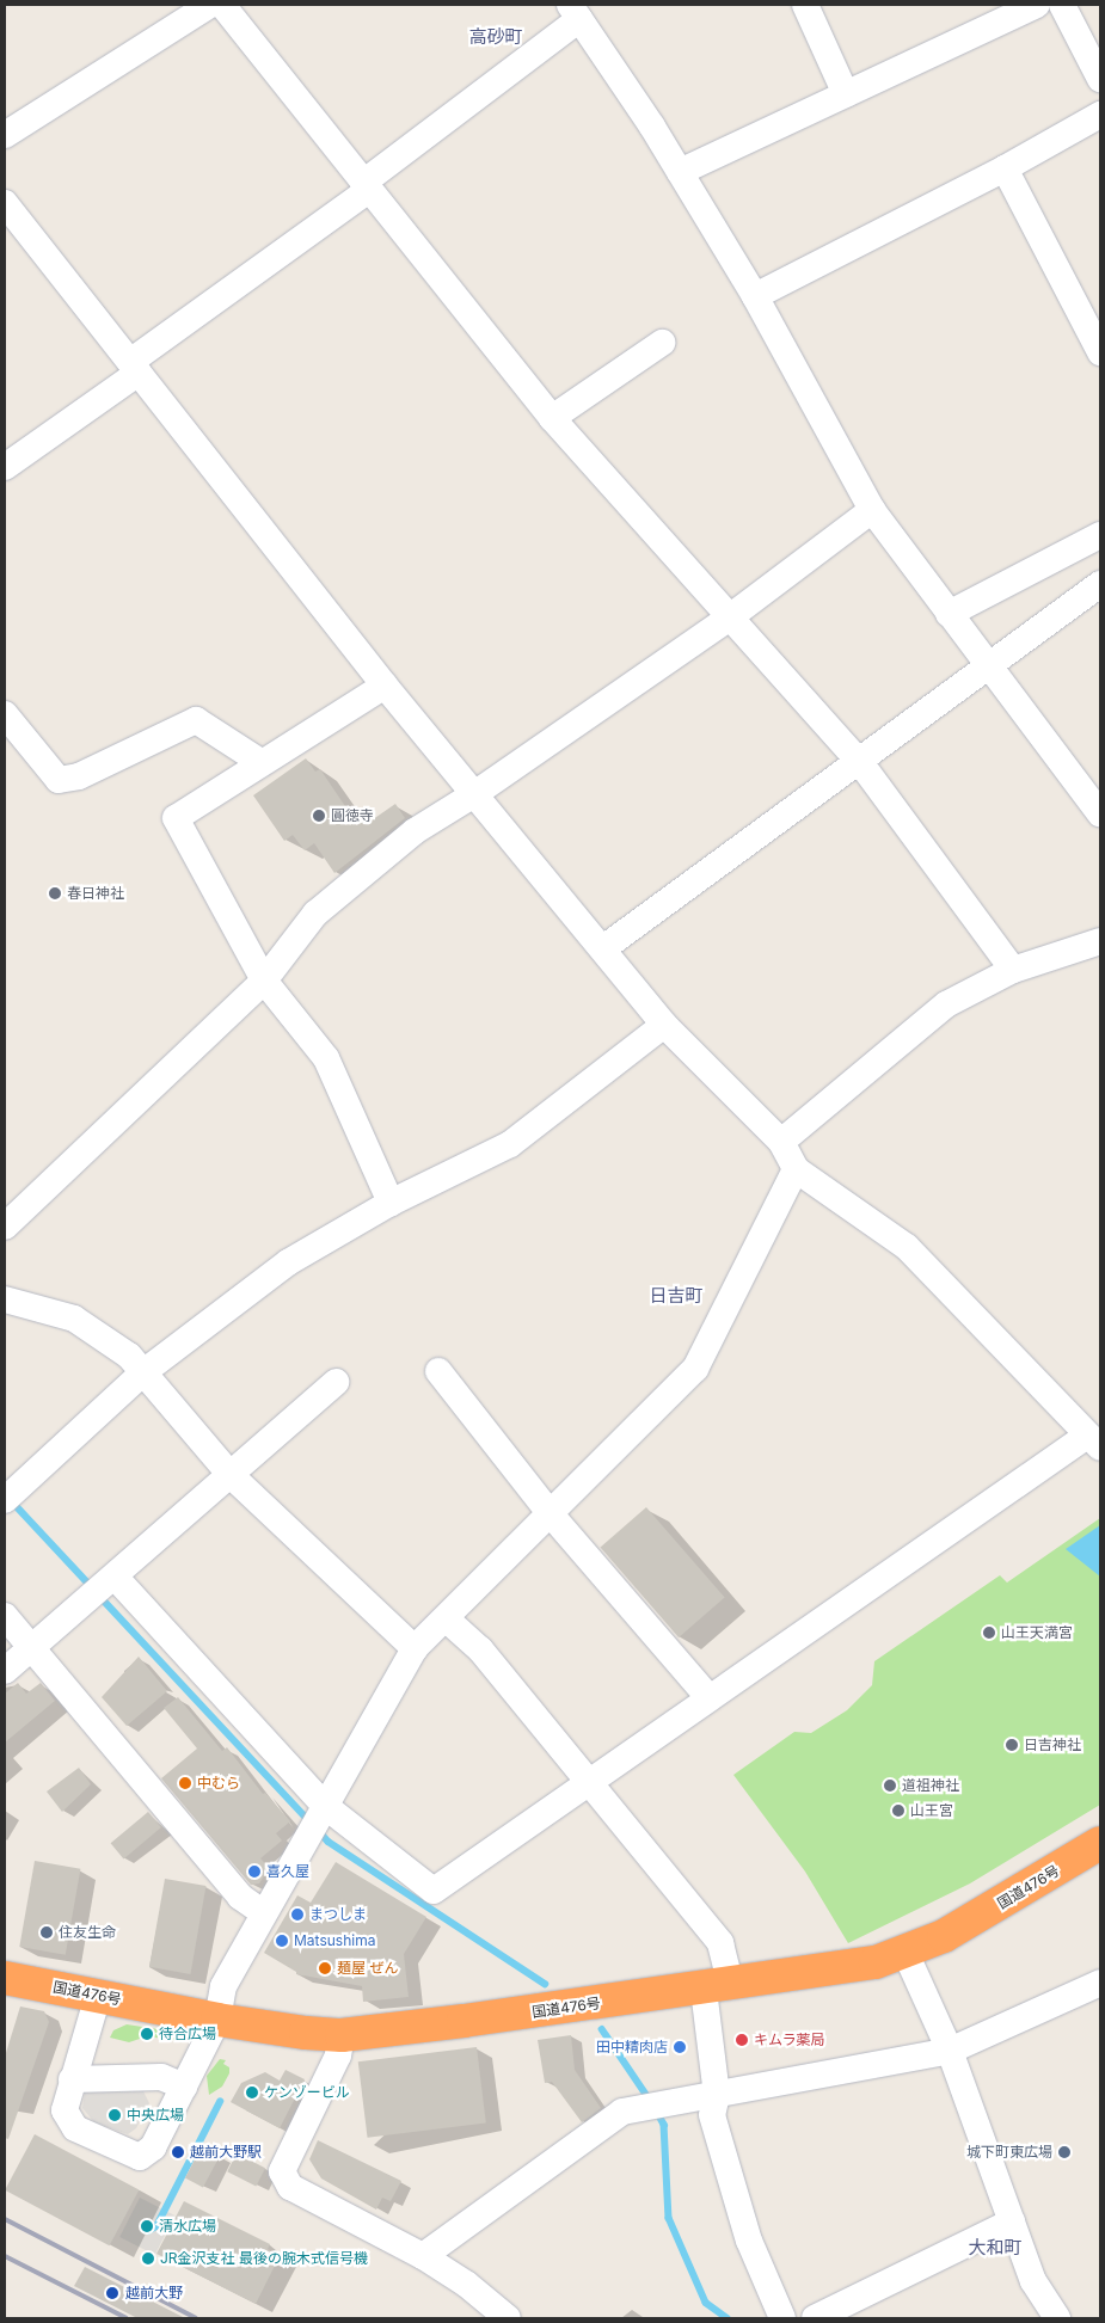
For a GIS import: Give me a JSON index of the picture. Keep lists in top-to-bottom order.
{
  "streets": {
    "highway": ["国道476号"]
  },
  "districts": ["高砂町", "日吉町", "大和町"],
  "places": [
    "圓徳寺",
    "春日神社",
    "山王天満宮",
    "日吉神社",
    "中むら",
    "道祖神社",
    "山王宮",
    "喜久屋",
    "まつしま",
    "住友生命",
    "Matsushima",
    "麺屋 ぜん",
    "待合広場",
    "キムラ薬局",
    "田中精肉店",
    "ケンゾービル",
    "中央広場",
    "越前大野駅",
    "城下町東広場",
    "清水広場",
    "JR金沢支社 最後の腕木式信号機",
    "越前大野"
  ]
}
